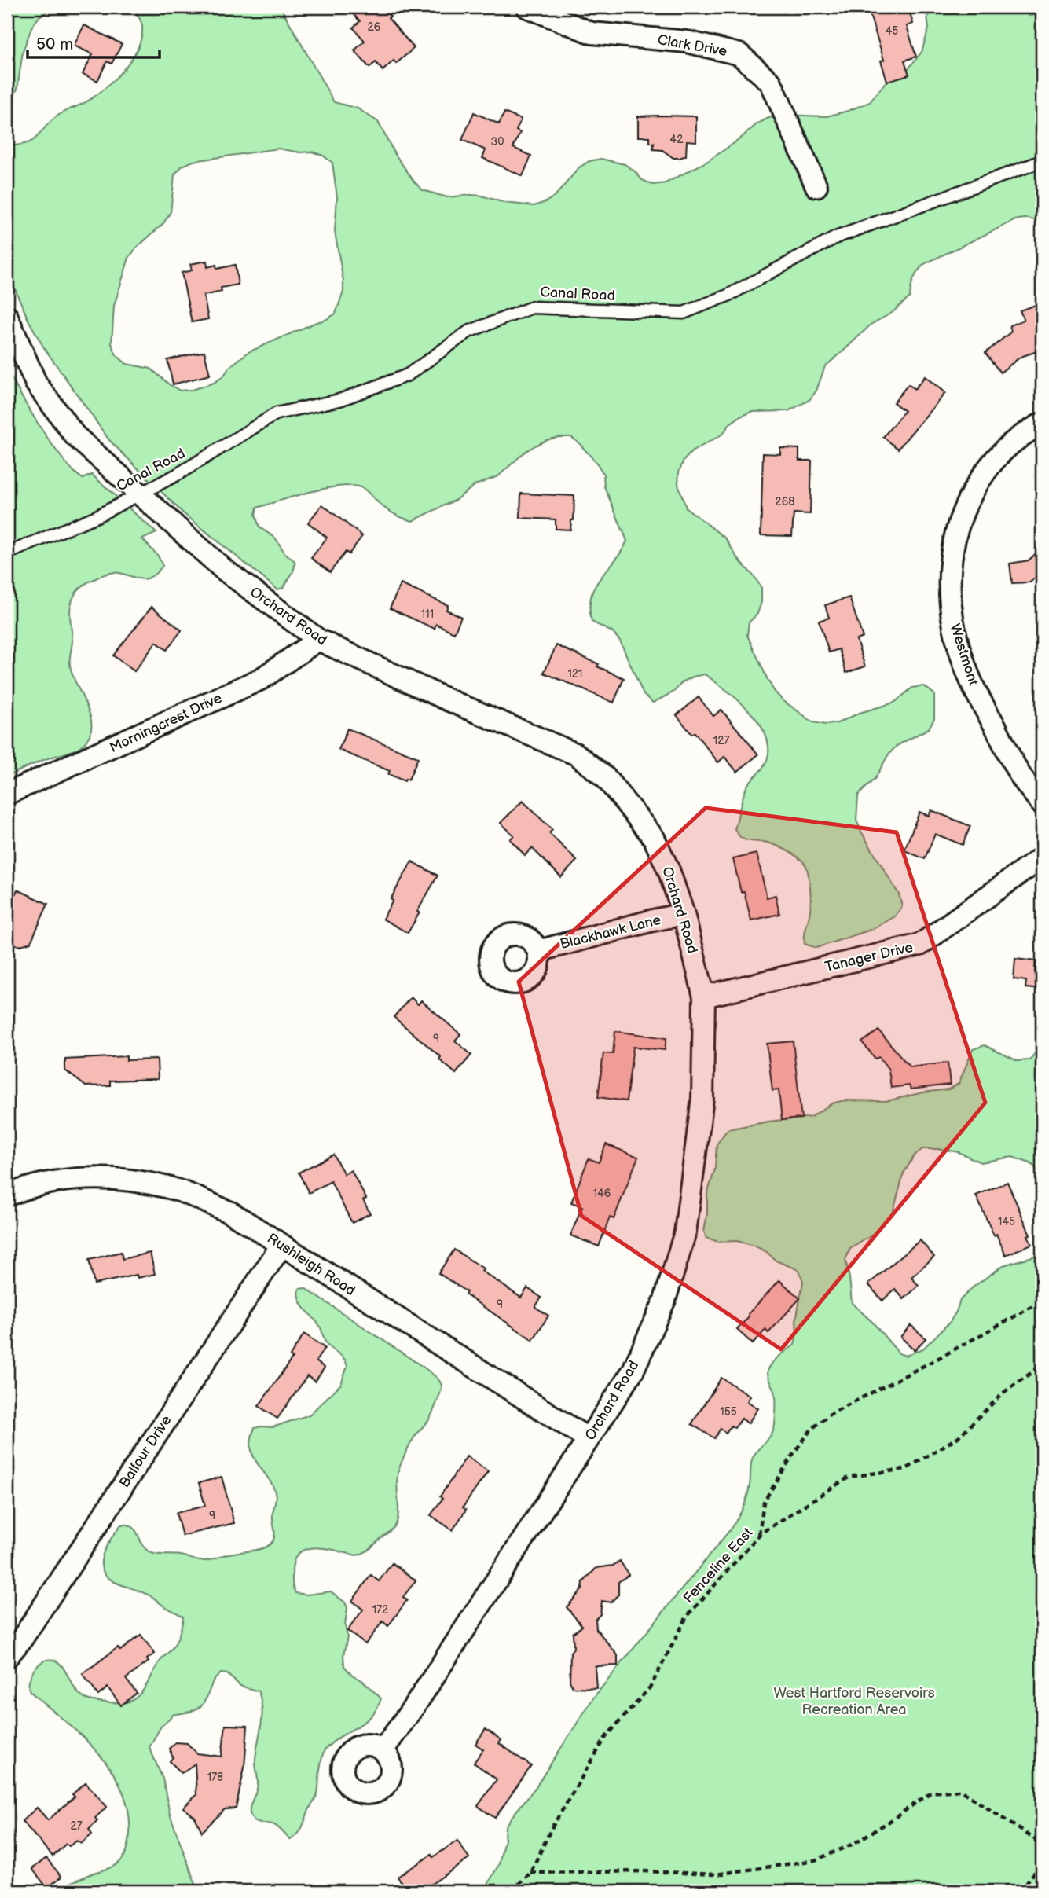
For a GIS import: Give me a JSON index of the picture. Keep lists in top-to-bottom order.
{
  "streets": {
    "street": [
      "Clark Drive",
      "Orchard Road",
      "Westmont",
      "Morningcrest Drive",
      "Blackhawk Lane",
      "Tanager Drive",
      "Rushleigh Road",
      "Balfour Drive"
    ],
    "lane": ["Canal Road"],
    "path": ["Fenceline East"]
  },
  "crossings": [
    ["Canal Road", "Orchard Road"],
    ["Orchard Road", "Morningcrest Drive"],
    ["Orchard Road", "Blackhawk Lane"],
    ["Orchard Road", "Tanager Drive"],
    ["Orchard Road", "Rushleigh Road"],
    ["Rushleigh Road", "Balfour Drive"]
  ],
  "parks": ["West Hartford Reservoirs Recreation Area"],
  "house_numbers": [
    "26",
    "45",
    "42",
    "30",
    "268",
    "111",
    "121",
    "127",
    "9",
    "146",
    "145",
    "9",
    "155",
    "9",
    "172",
    "178",
    "27"
  ],
  "scale_bar": "50 m"
}
